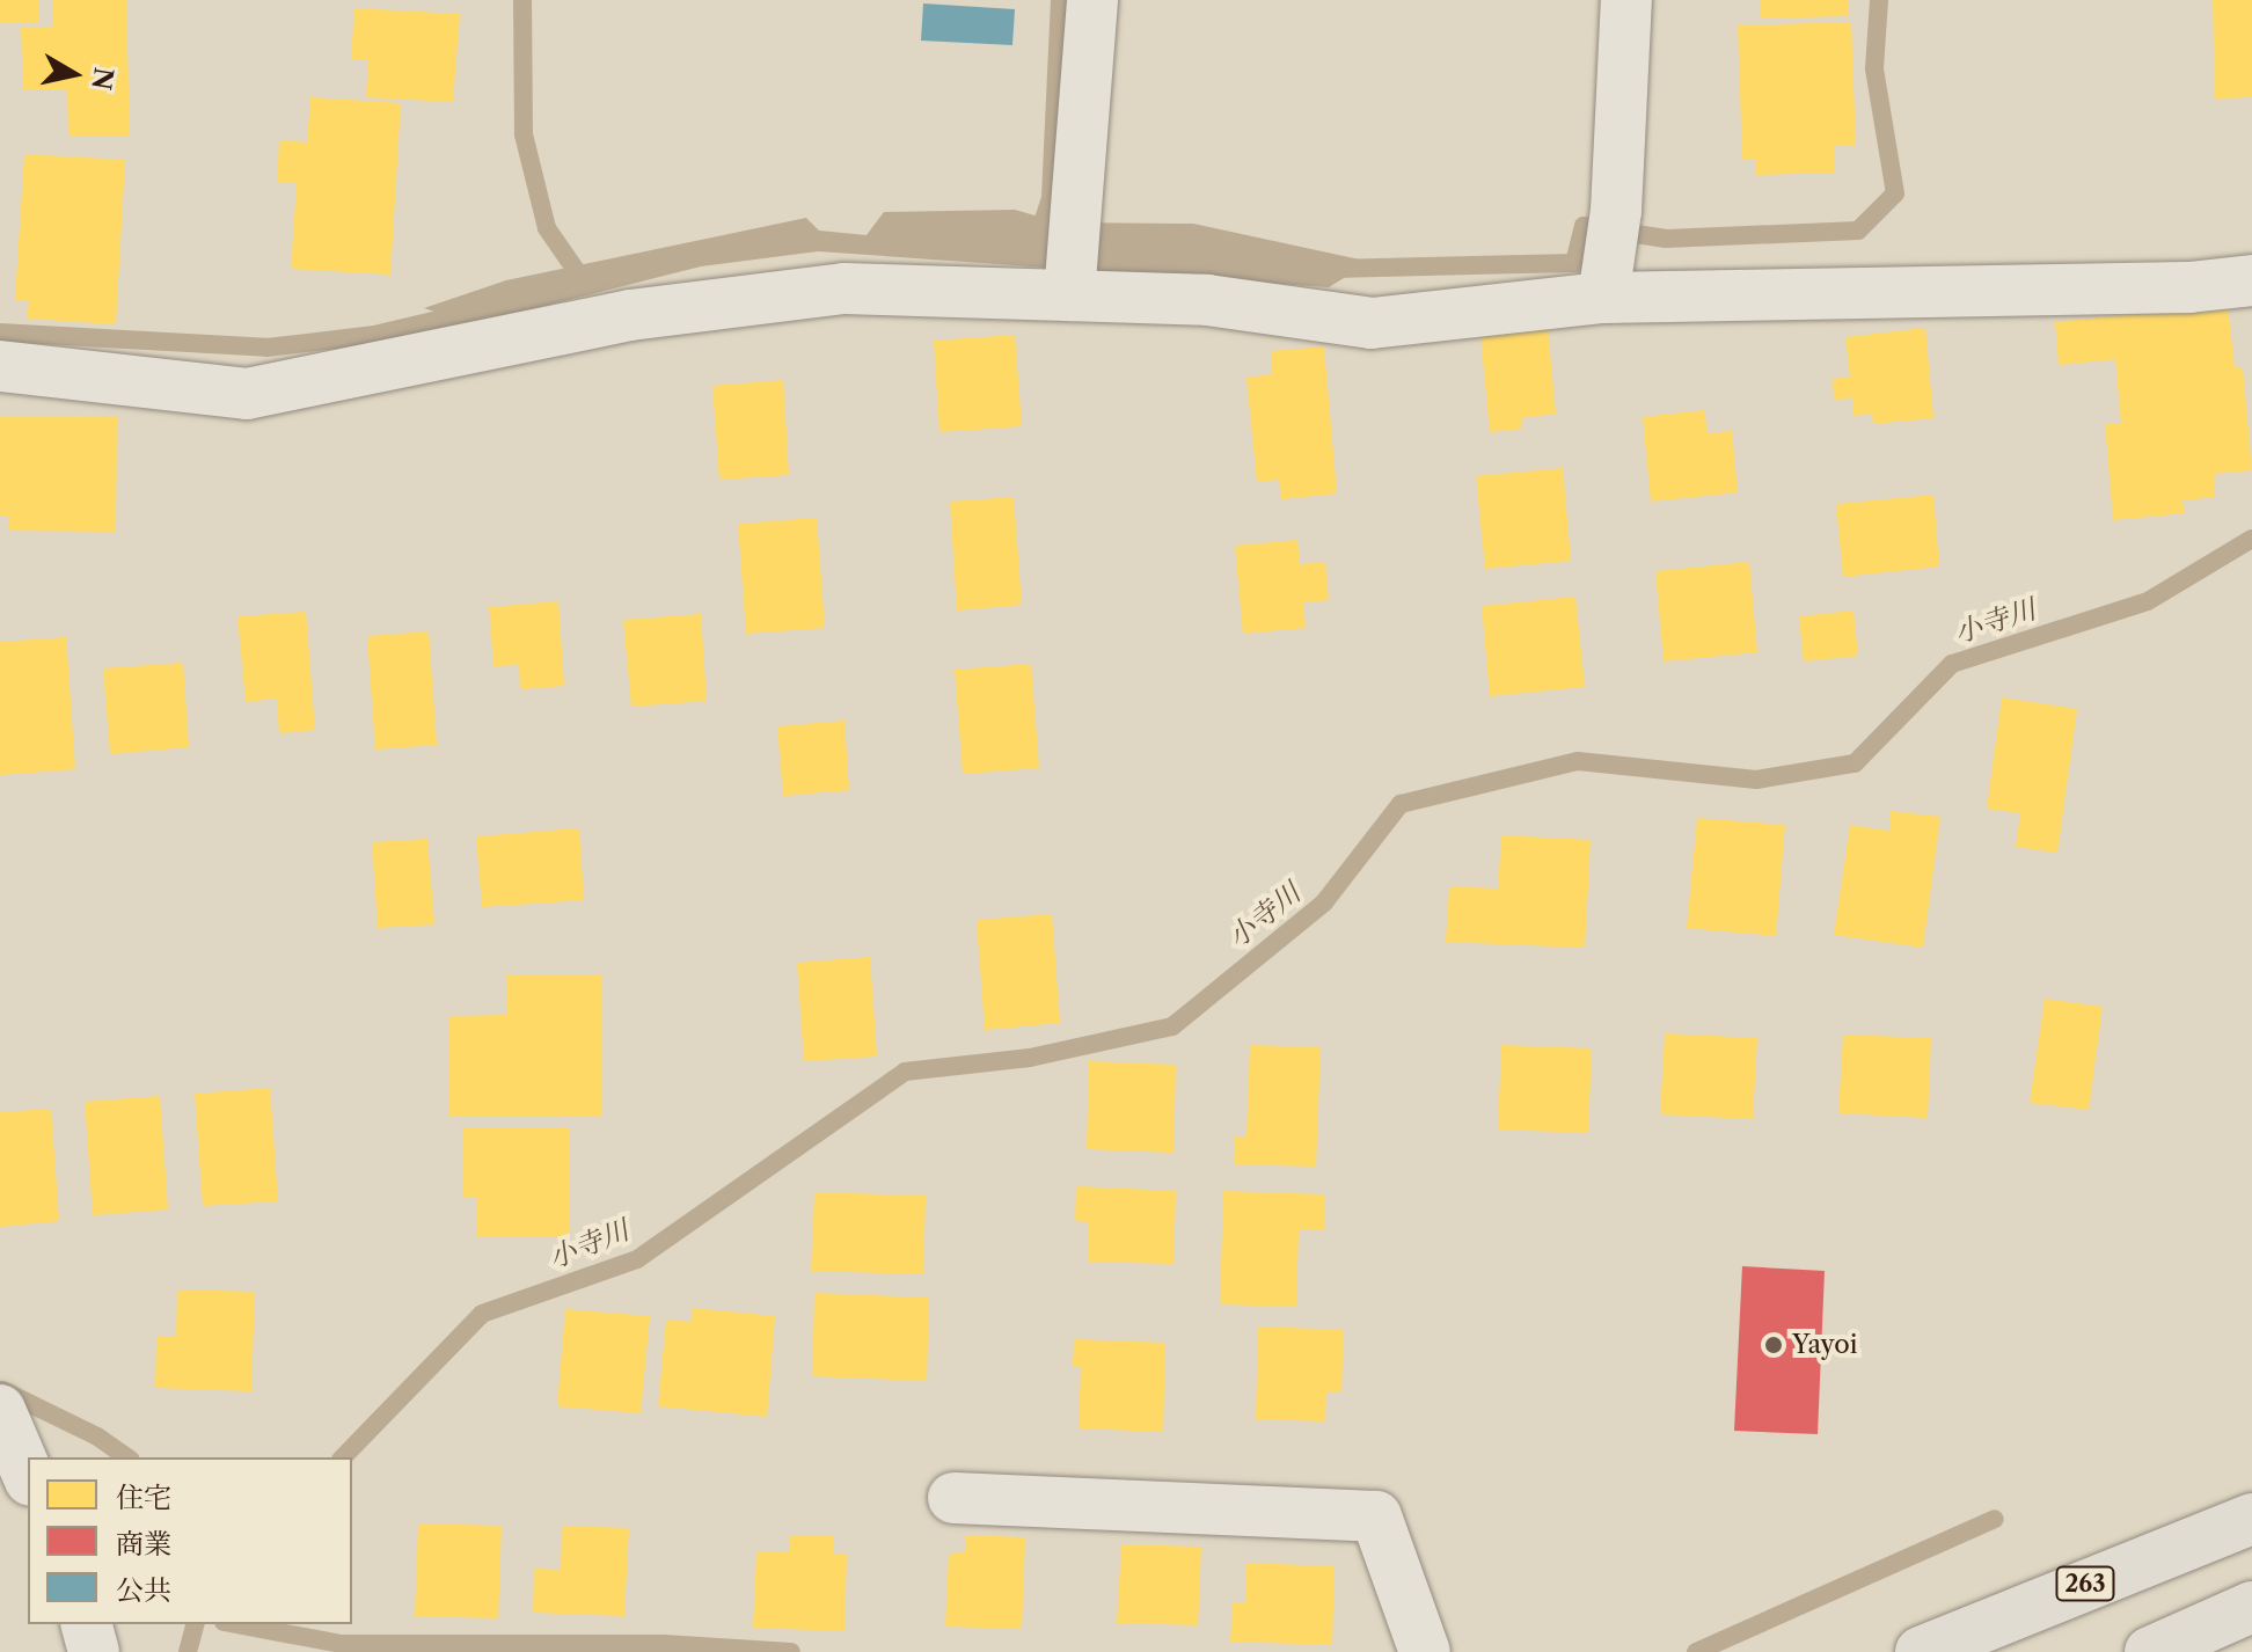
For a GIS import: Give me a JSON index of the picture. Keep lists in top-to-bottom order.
{
  "streets": {
    "highway": ["263"]
  },
  "water": ["小寺川"],
  "places": ["Yayoi"],
  "legend": ["住宅", "商業", "公共"],
  "north": "right"
}
